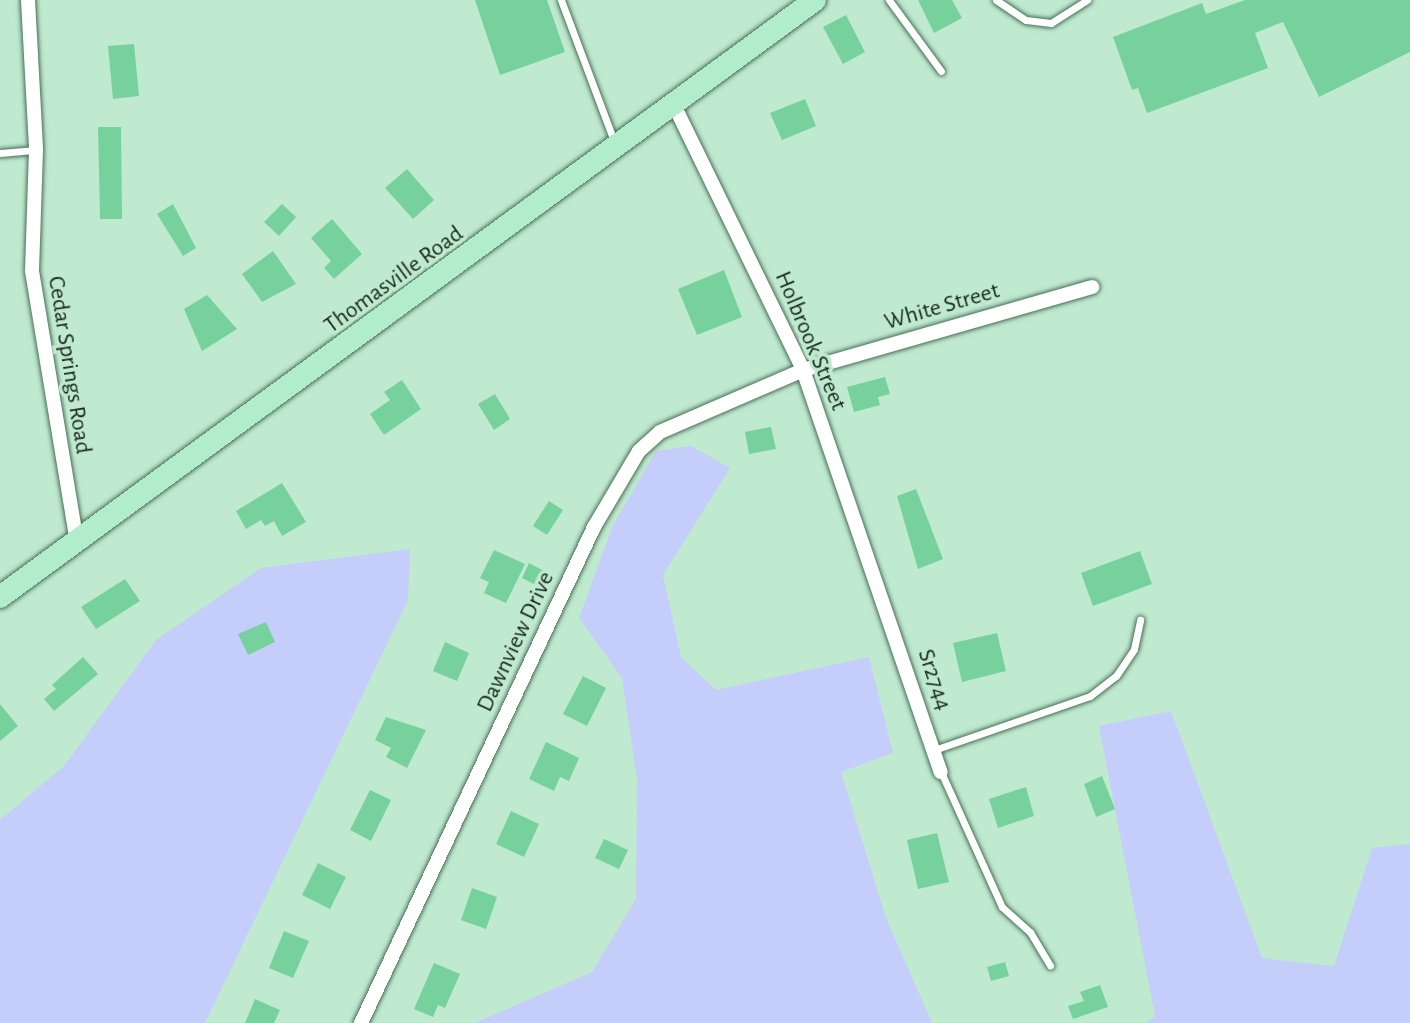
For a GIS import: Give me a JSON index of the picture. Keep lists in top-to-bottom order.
{
  "streets": {
    "main road": ["Thomasville Road"],
    "street": [
      "White Street",
      "Holbrook Street",
      "Cedar Springs Road",
      "Dawnview Drive",
      "Sr2744"
    ]
  },
  "crossings": [
    ["Thomasville Road", "Holbrook Street"],
    ["Thomasville Road", "Cedar Springs Road"],
    ["White Street", "Holbrook Street"],
    ["White Street", "Dawnview Drive"],
    ["Holbrook Street", "Dawnview Drive"],
    ["Holbrook Street", "Sr2744"]
  ]
}
